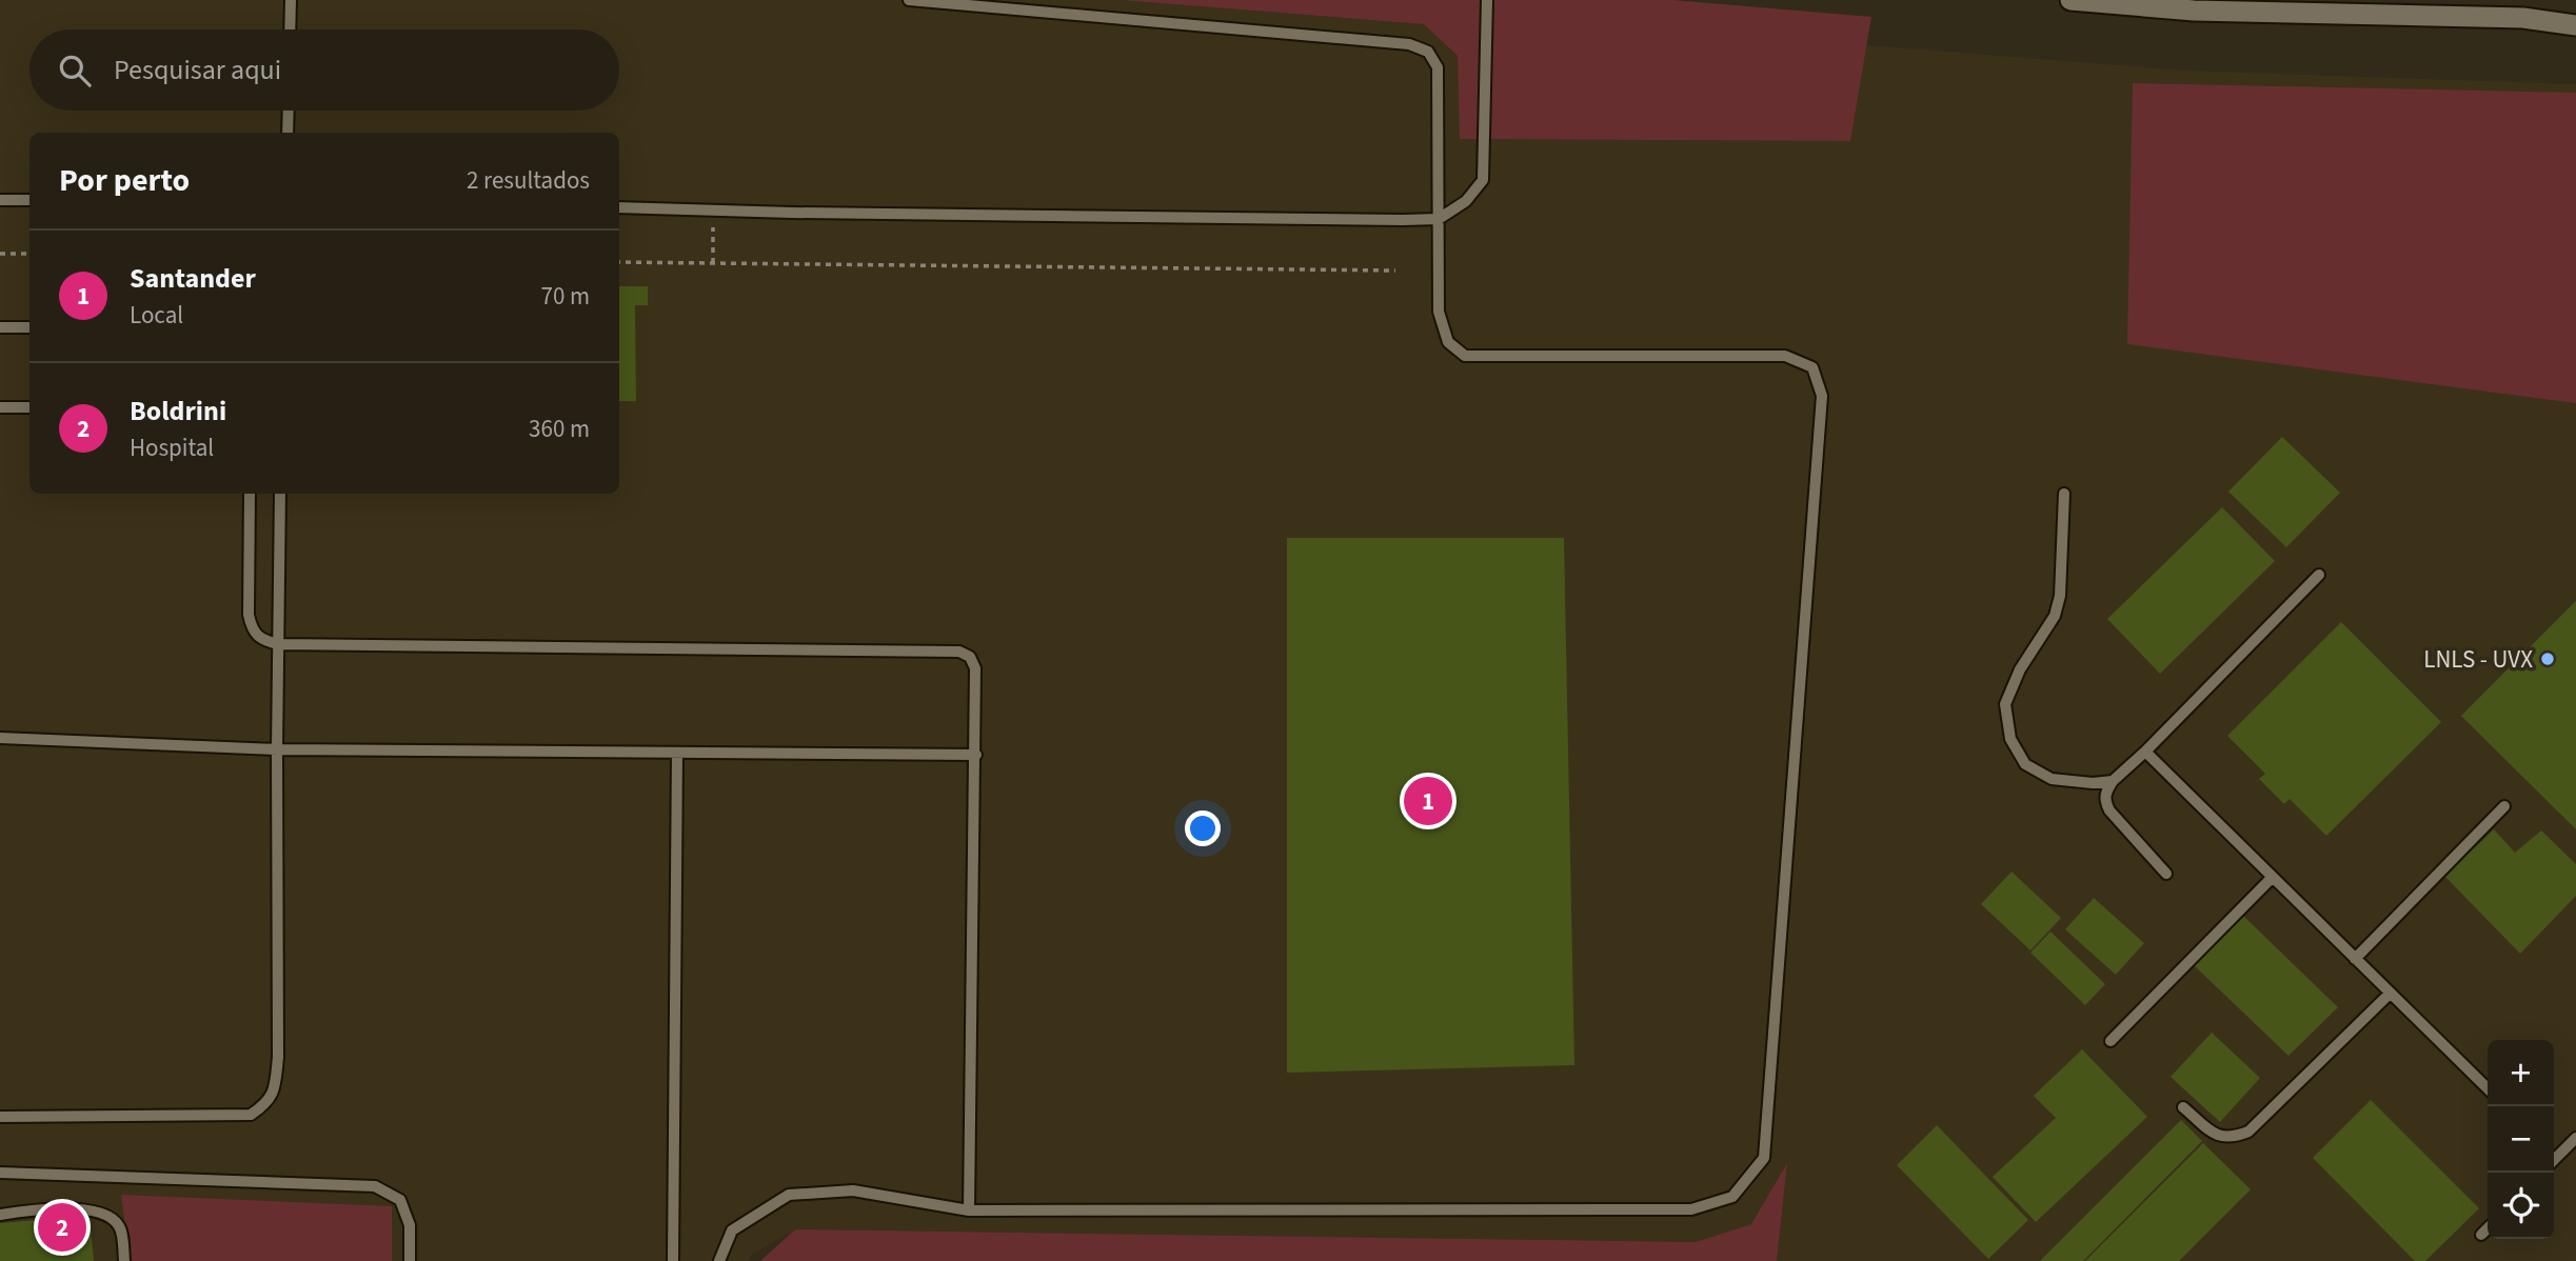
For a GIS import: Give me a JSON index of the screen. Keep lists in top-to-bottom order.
{
  "places": ["LNLS - UVX"],
  "page": {
    "search": "Pesquisar aqui",
    "heading": ["Por perto", "2 resultados"],
    "list": [
      {
        "mark": "1",
        "name": "Santander",
        "note": "Local",
        "value": "70 m"
      },
      {
        "mark": "2",
        "name": "Boldrini",
        "note": "Hospital",
        "value": "360 m"
      }
    ],
    "pins": ["1", "2"],
    "map_buttons": ["+", "−"]
  }
}
